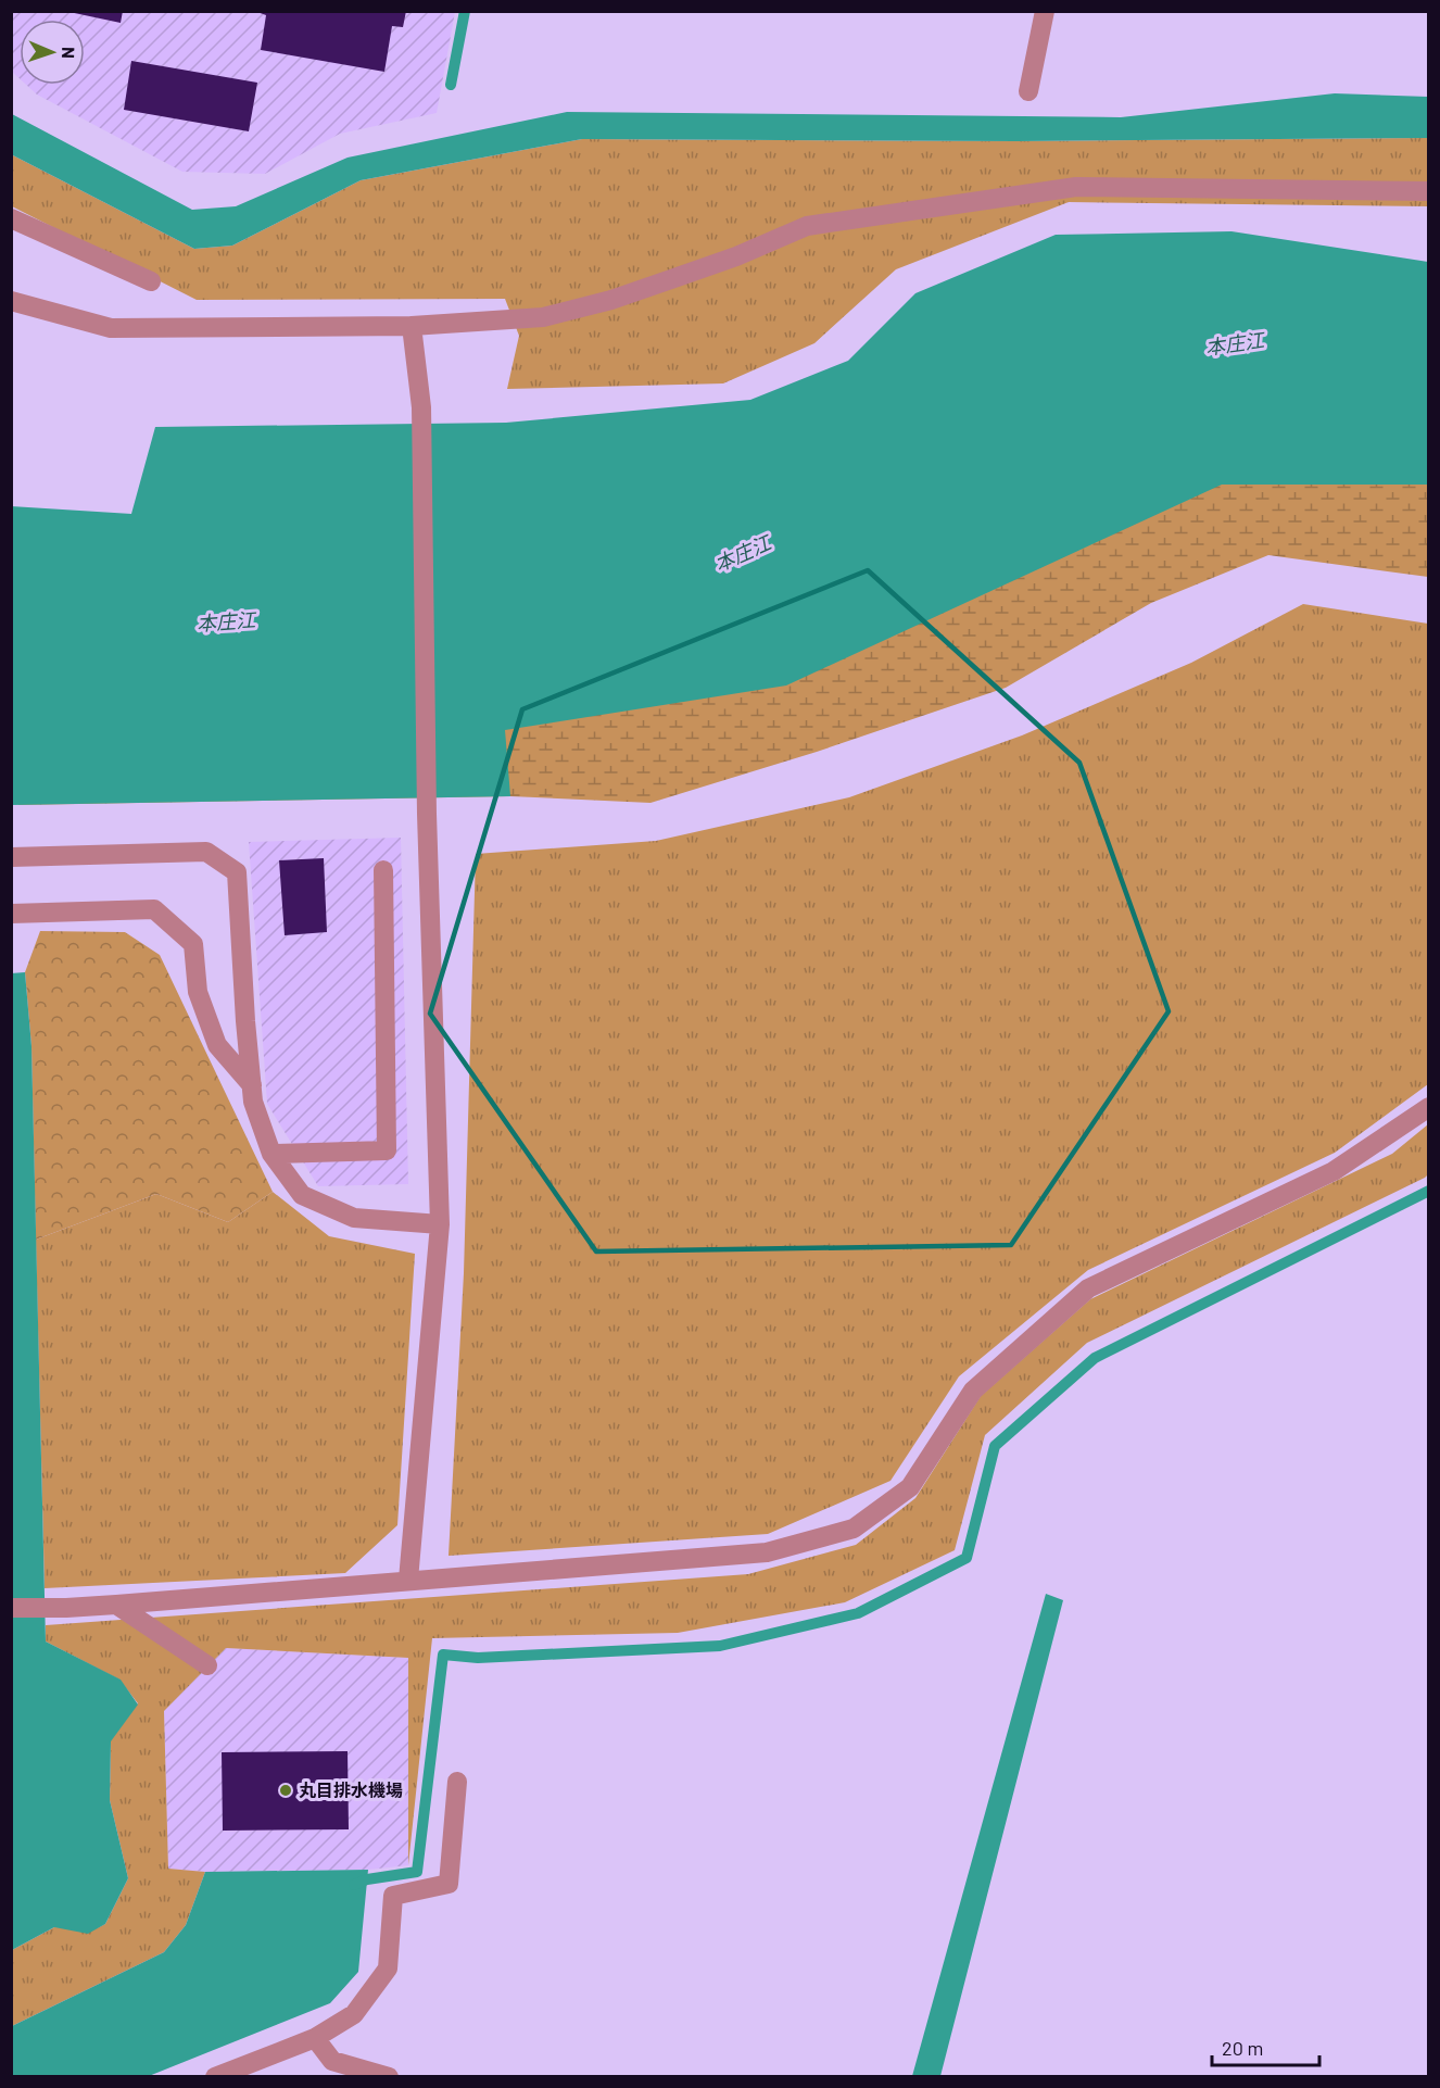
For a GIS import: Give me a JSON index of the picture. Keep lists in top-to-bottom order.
{
  "water": ["本庄江"],
  "places": ["丸目排水機場"],
  "scale_bar": "20 m",
  "north": "right"
}
